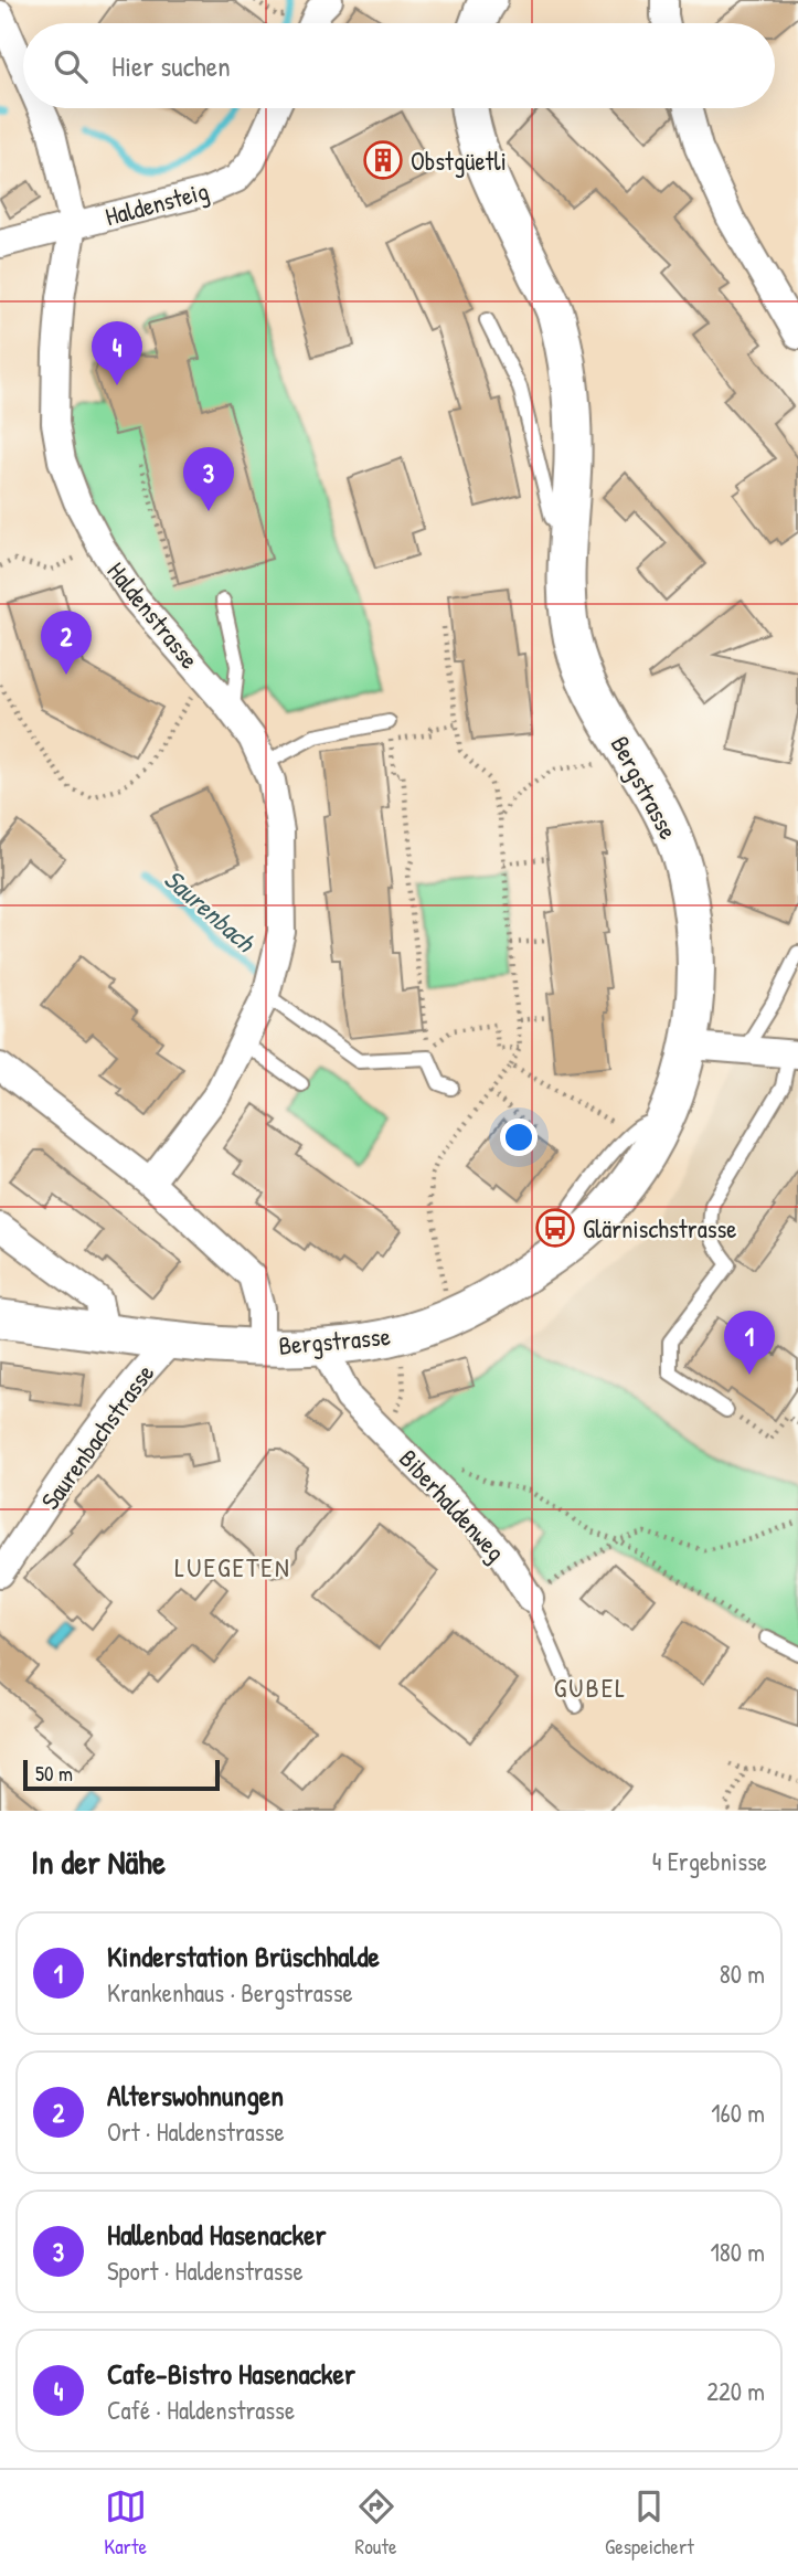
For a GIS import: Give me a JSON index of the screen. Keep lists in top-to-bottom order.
{
  "streets": {
    "street": [
      "Haldensteig",
      "Haldenstrasse",
      "Bergstrasse",
      "Saurenbachstrasse",
      "Biberhaldenweg"
    ]
  },
  "crossings": [
    ["Haldensteig", "Haldenstrasse"],
    ["Bergstrasse", "Saurenbachstrasse"],
    ["Bergstrasse", "Biberhaldenweg"]
  ],
  "districts": ["LUEGETEN", "GUBEL"],
  "water": ["Saurenbach"],
  "places": {
    "building": ["Obstgüetli"],
    "bus stop": ["Glärnischstrasse"]
  },
  "scale_bar": "50 m",
  "page": {
    "search": "Hier suchen",
    "pins": [
      "4",
      "3",
      "2",
      "1"
    ],
    "scale": "50 m",
    "heading": ["In der Nähe", "4 Ergebnisse"],
    "list": [
      {
        "mark": "1",
        "name": "Kinderstation Brüschhalde",
        "note": "Krankenhaus · Bergstrasse",
        "value": "80 m"
      },
      {
        "mark": "2",
        "name": "Alterswohnungen",
        "note": "Ort · Haldenstrasse",
        "value": "160 m"
      },
      {
        "mark": "3",
        "name": "Hallenbad Hasenacker",
        "note": "Sport · Haldenstrasse",
        "value": "180 m"
      },
      {
        "mark": "4",
        "name": "Cafe-Bistro Hasenacker",
        "note": "Café · Haldenstrasse",
        "value": "220 m"
      }
    ],
    "nav": ["Karte", "Route", "Gespeichert"]
  }
}
